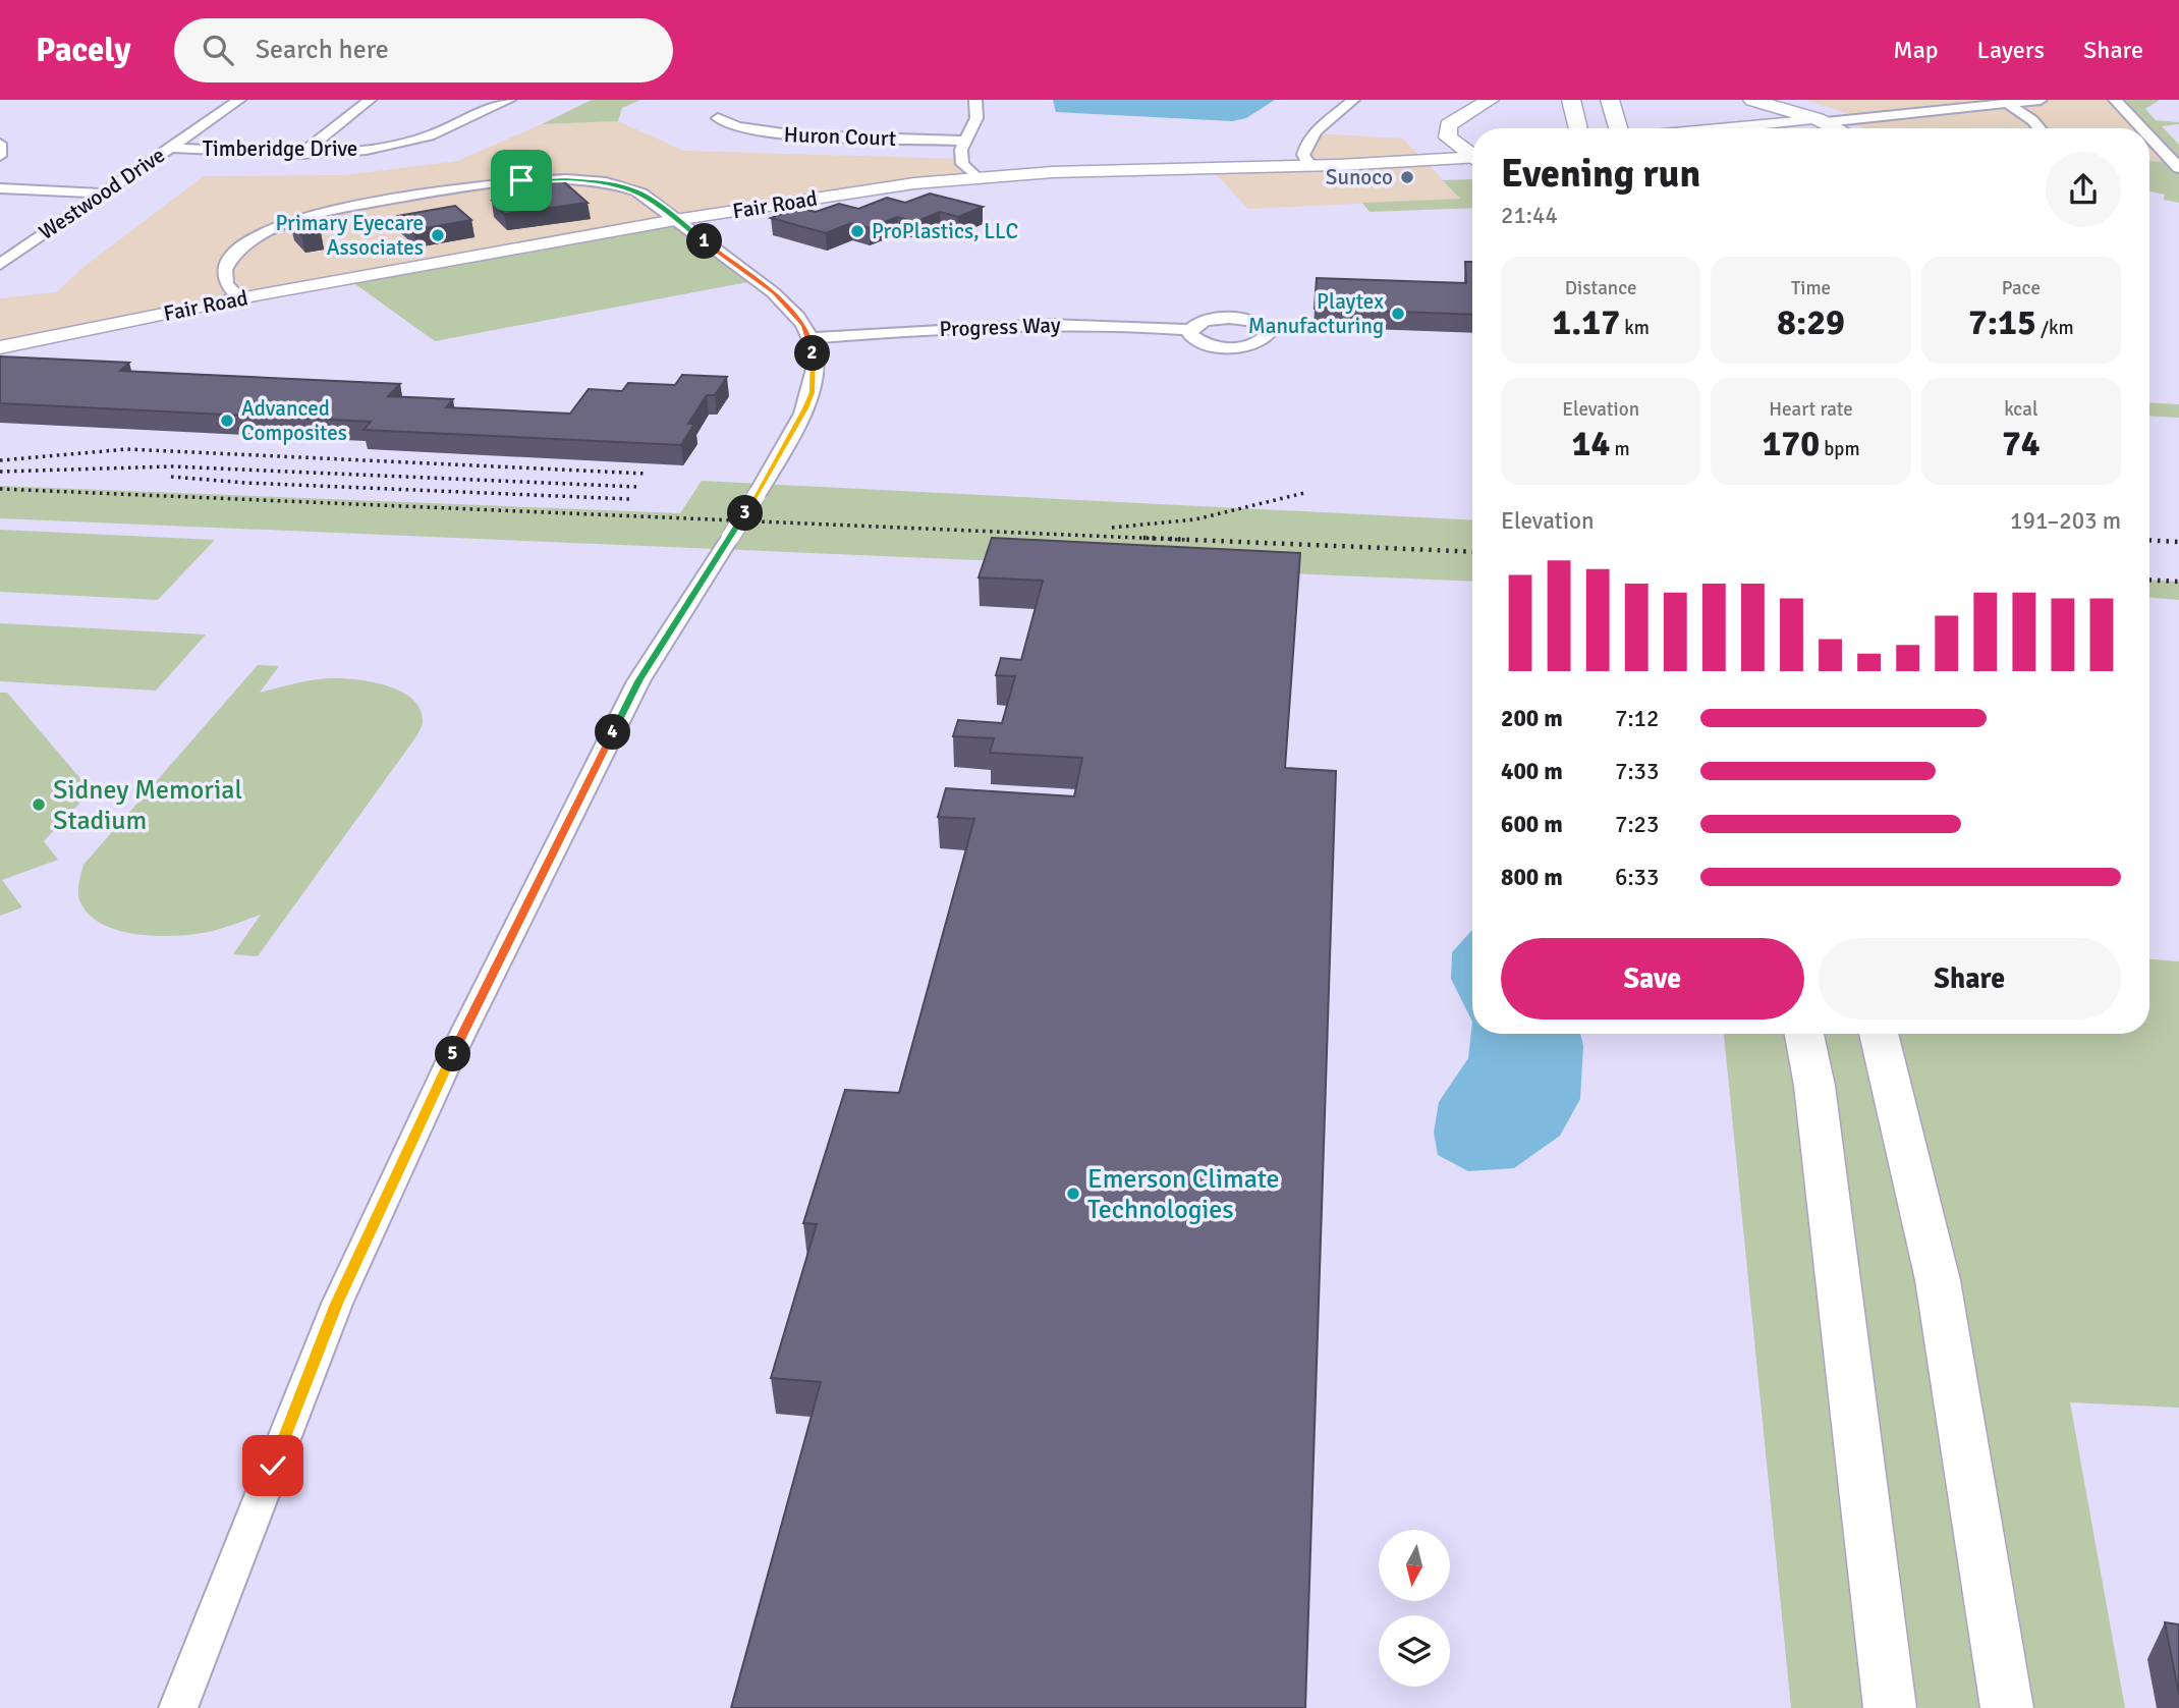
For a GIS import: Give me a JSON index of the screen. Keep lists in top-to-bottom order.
{
  "streets": {
    "main road": ["Fair Road"],
    "street": [
      "Huron Court",
      "Timberidge Drive",
      "Westwood Drive",
      "Progress Way"
    ]
  },
  "crossings": [
    ["Timberidge Drive", "Westwood Drive"]
  ],
  "places": [
    "Sunoco",
    "ProPlastics, LLC",
    "Primary Eyecare Associates",
    "Playtex Manufacturing",
    "Advanced Composites",
    "Sidney Memorial Stadium",
    "Emerson Climate Technologies"
  ],
  "north": "bottom",
  "page": {
    "header": "Pacely",
    "search": "Search here",
    "nav": ["Map", "Layers", "Share"],
    "heading": ["Evening run", "21:44"],
    "pins": [
      "1",
      "2",
      "3",
      "4",
      "5"
    ],
    "stats": [
      ["Distance", "1.17 km"],
      ["Time", "8:29"],
      ["Pace", "7:15 /km"],
      ["Elevation", "14 m"],
      ["Heart rate", "170 bpm"],
      ["kcal", "74"]
    ],
    "chart": ["Elevation", "191–203 m"],
    "list": [
      {
        "name": "200 m",
        "note": "7:12"
      },
      {
        "name": "400 m",
        "note": "7:33"
      },
      {
        "name": "600 m",
        "note": "7:23"
      },
      {
        "name": "800 m",
        "note": "6:33"
      }
    ],
    "buttons": ["Save", "Share"]
  }
}
